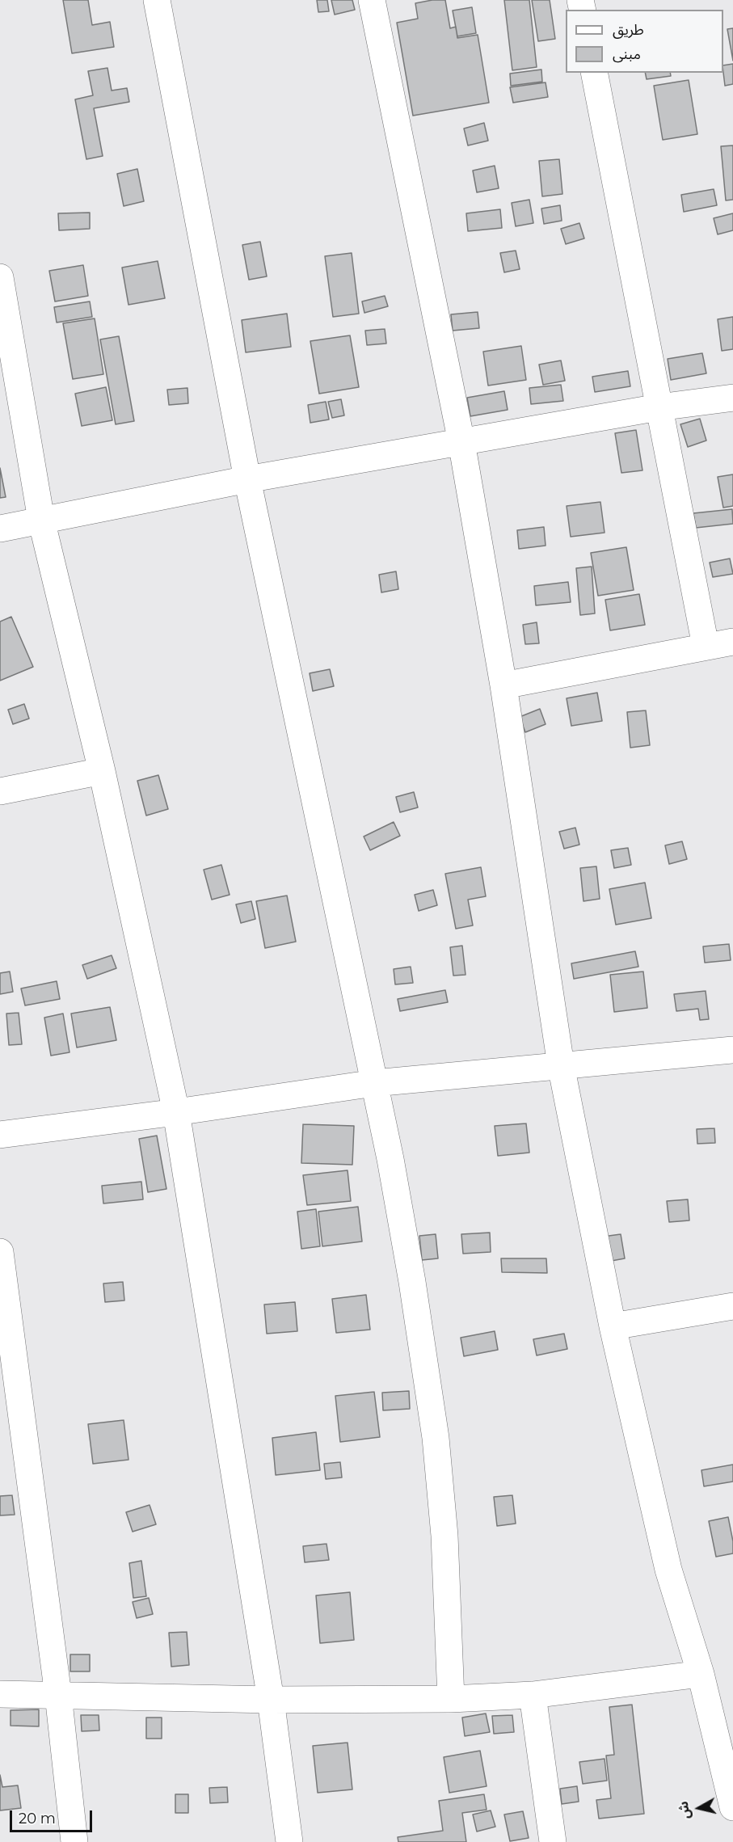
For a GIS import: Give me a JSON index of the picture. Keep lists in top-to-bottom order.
{
  "legend": ["طريق", "مبنى"],
  "scale_bar": "20 m",
  "north": "left"
}
